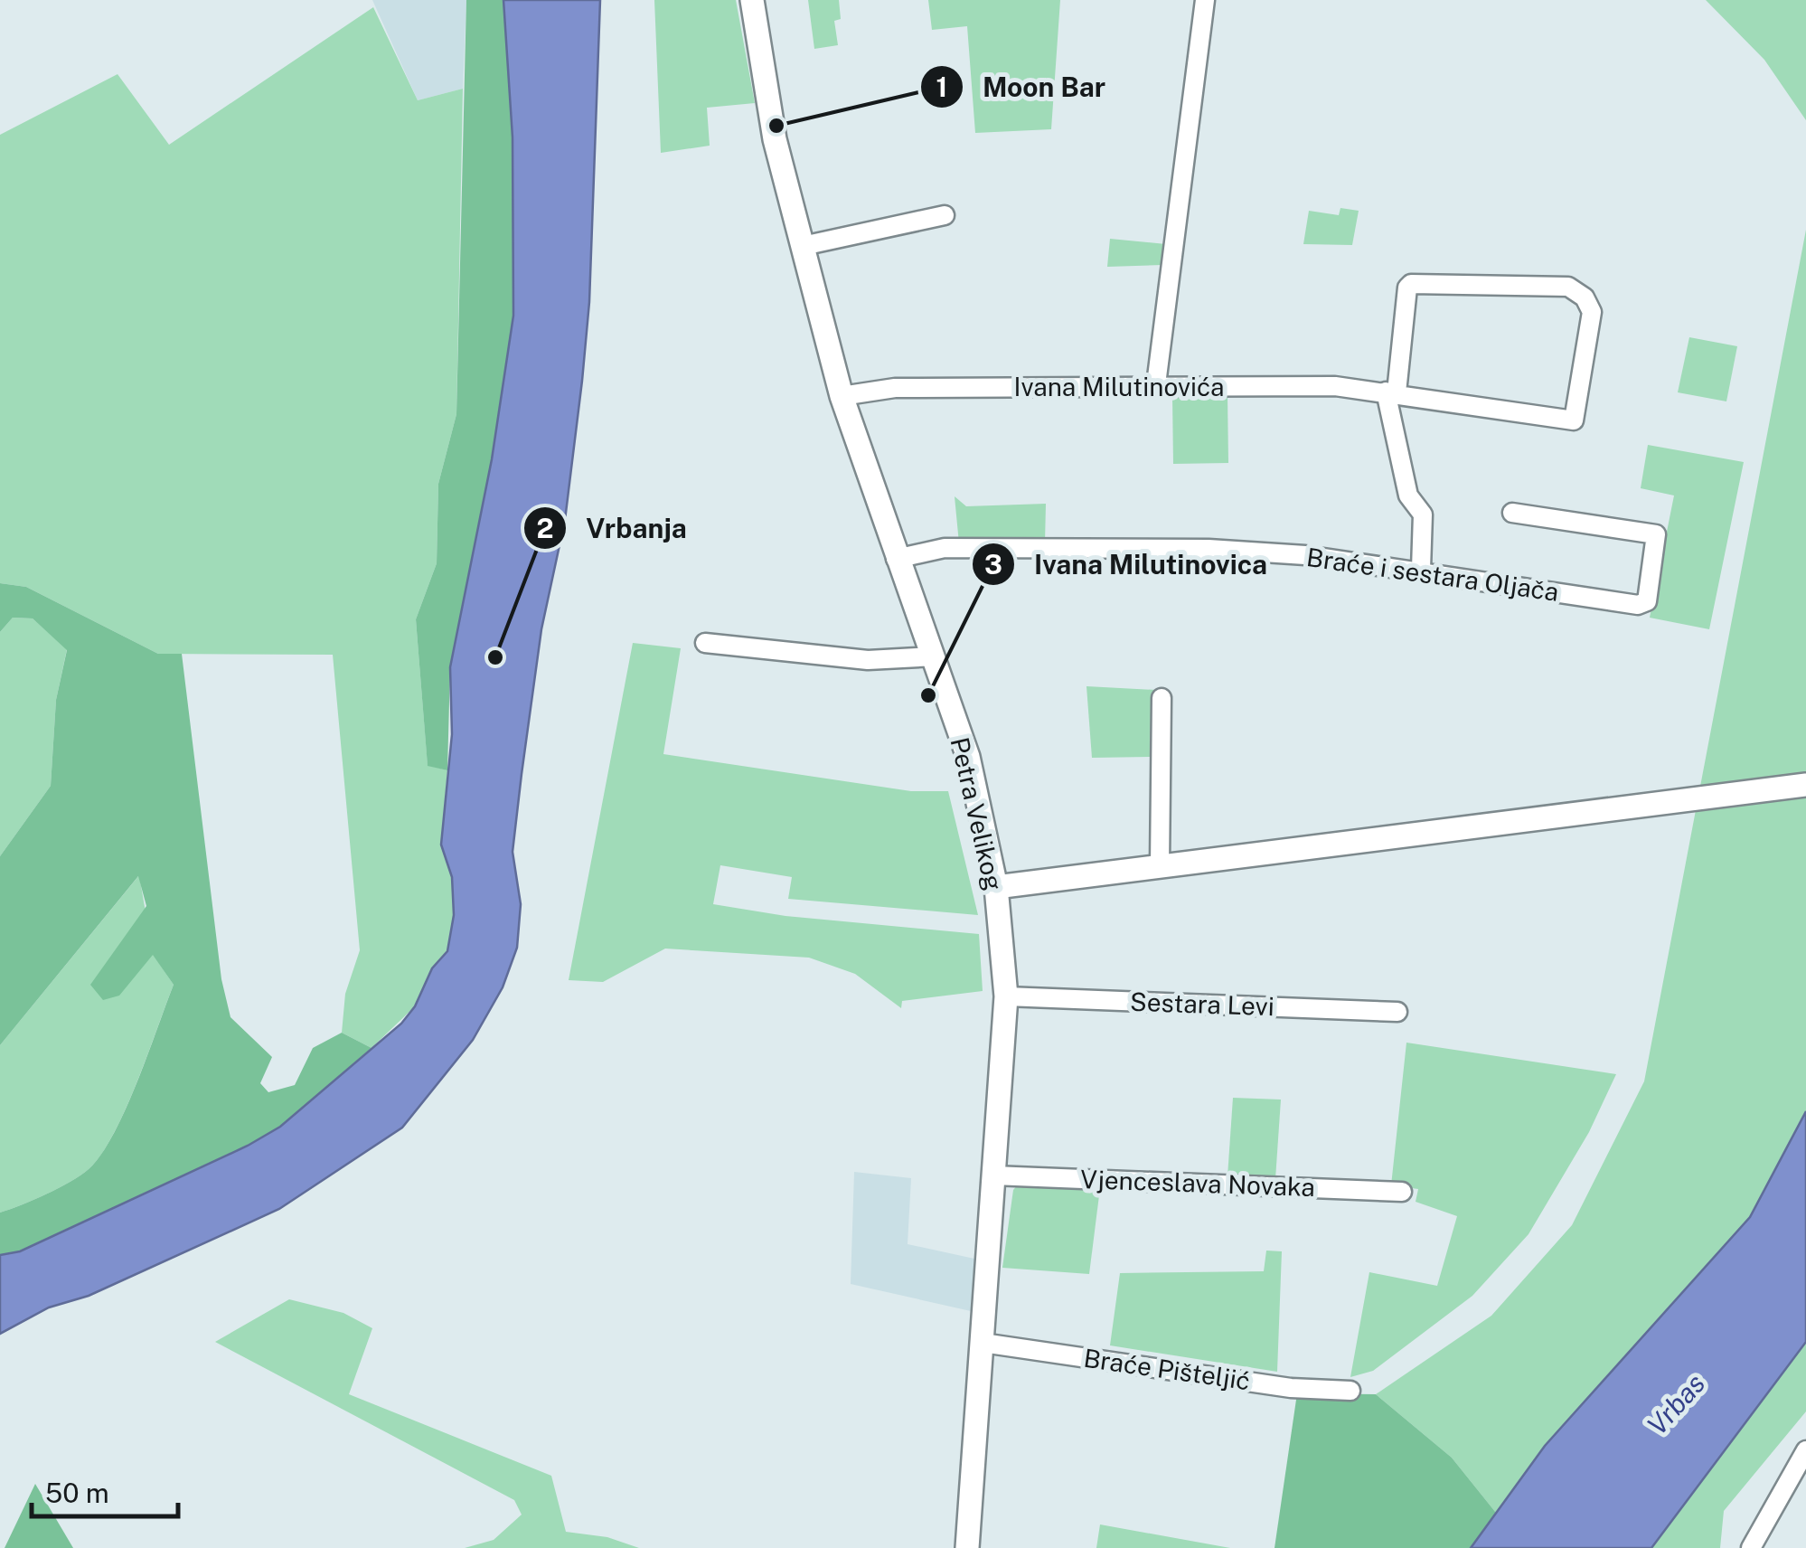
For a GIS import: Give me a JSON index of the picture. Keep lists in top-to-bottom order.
{
  "streets": {
    "street": [
      "Ivana Milutinovića",
      "Braće i sestara Oljača",
      "Petra Velikog",
      "Sestara Levi",
      "Vjenceslava Novaka",
      "Braće Pišteljić"
    ]
  },
  "crossings": [
    ["Ivana Milutinovića", "Petra Velikog"],
    ["Braće i sestara Oljača", "Petra Velikog"],
    ["Petra Velikog", "Sestara Levi"],
    ["Petra Velikog", "Vjenceslava Novaka"],
    ["Petra Velikog", "Braće Pišteljić"]
  ],
  "water": ["Vrbas"],
  "places": ["Moon Bar", "Vrbanja", "Ivana Milutinovica"],
  "scale_bar": "50 m"
}
